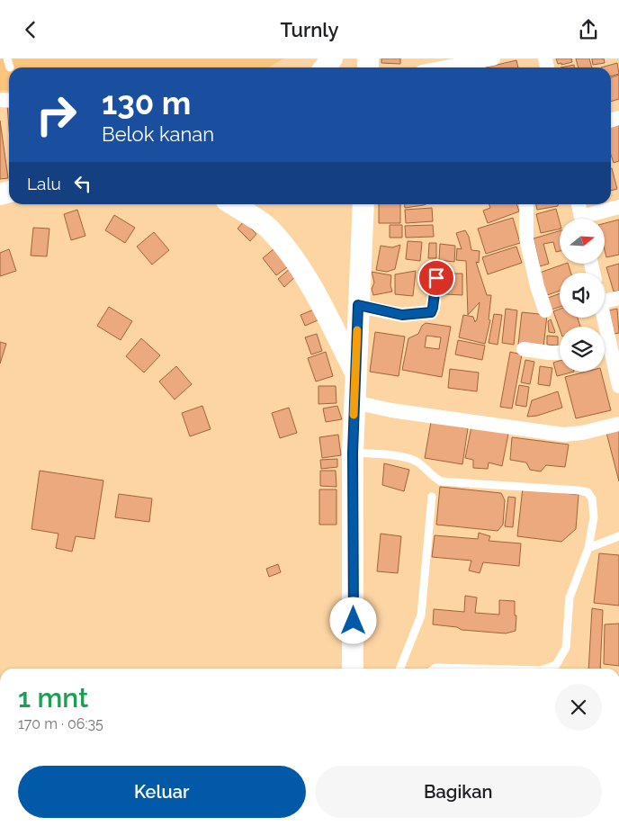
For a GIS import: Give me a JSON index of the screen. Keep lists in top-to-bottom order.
{
  "north": "right",
  "page": {
    "header": "Turnly",
    "turn": ["130 m", "Belok kanan"],
    "then": "Lalu",
    "heading": ["1 mnt", "170 m · 06:35"],
    "buttons": ["Keluar", "Bagikan"]
  }
}
